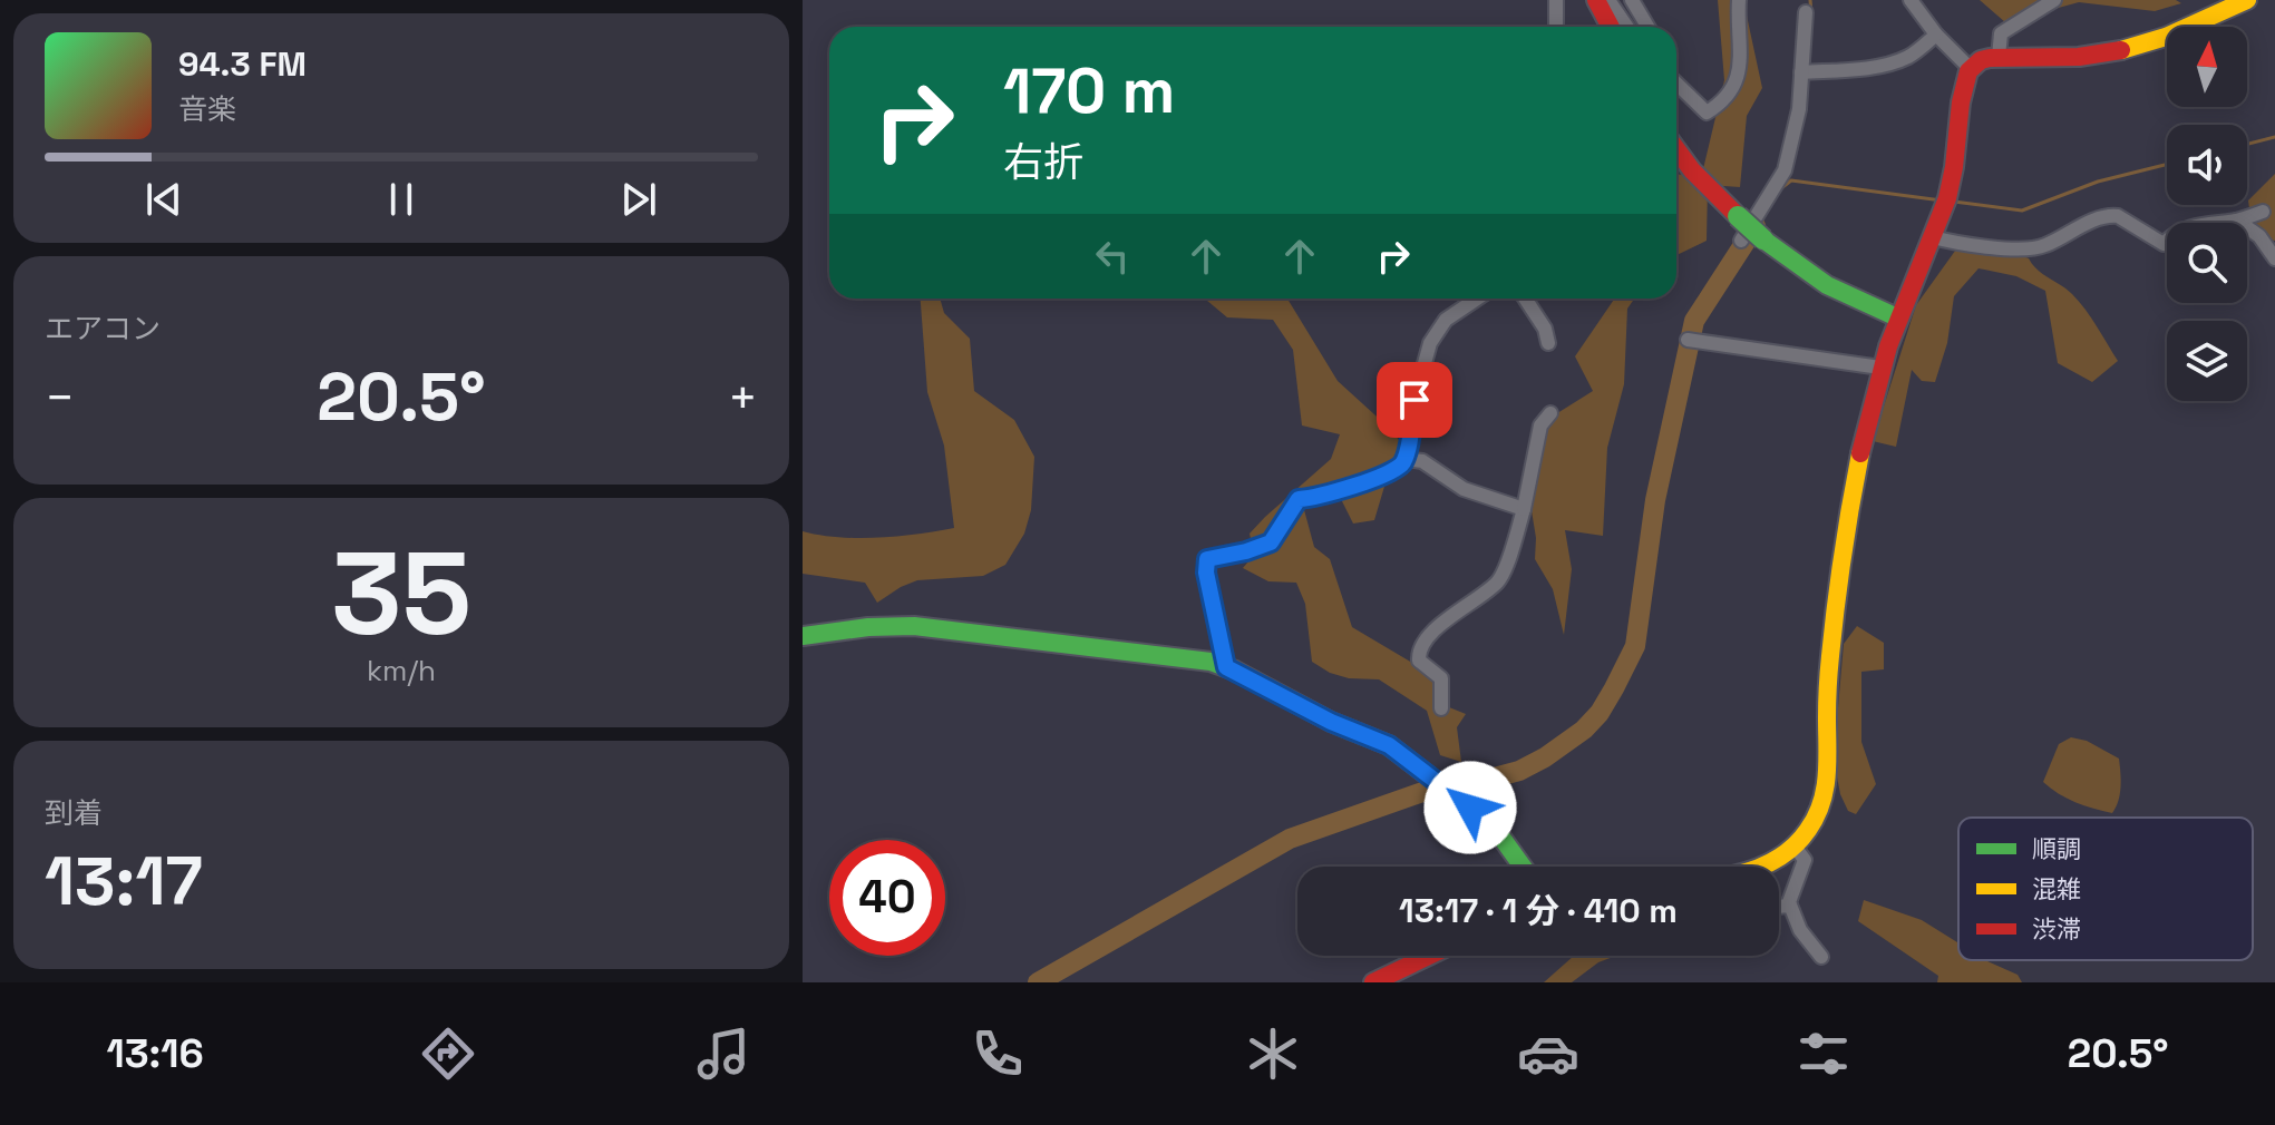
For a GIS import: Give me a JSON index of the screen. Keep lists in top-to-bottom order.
{
  "legend": ["順調", "混雑", "渋滞"],
  "north": "top",
  "page": {
    "turn": ["170 m", "右折"],
    "song": ["94.3 FM", "音楽"],
    "tile": [
      "エアコン",
      ["35", "km/h"],
      ["到着", "13:17"]
    ],
    "heat": ["−", "20.5°", "+"],
    "limit": "40",
    "trip": "13:17 · 1 分 · 410 m",
    "tabs": ["13:16", "20.5°"]
  }
}
